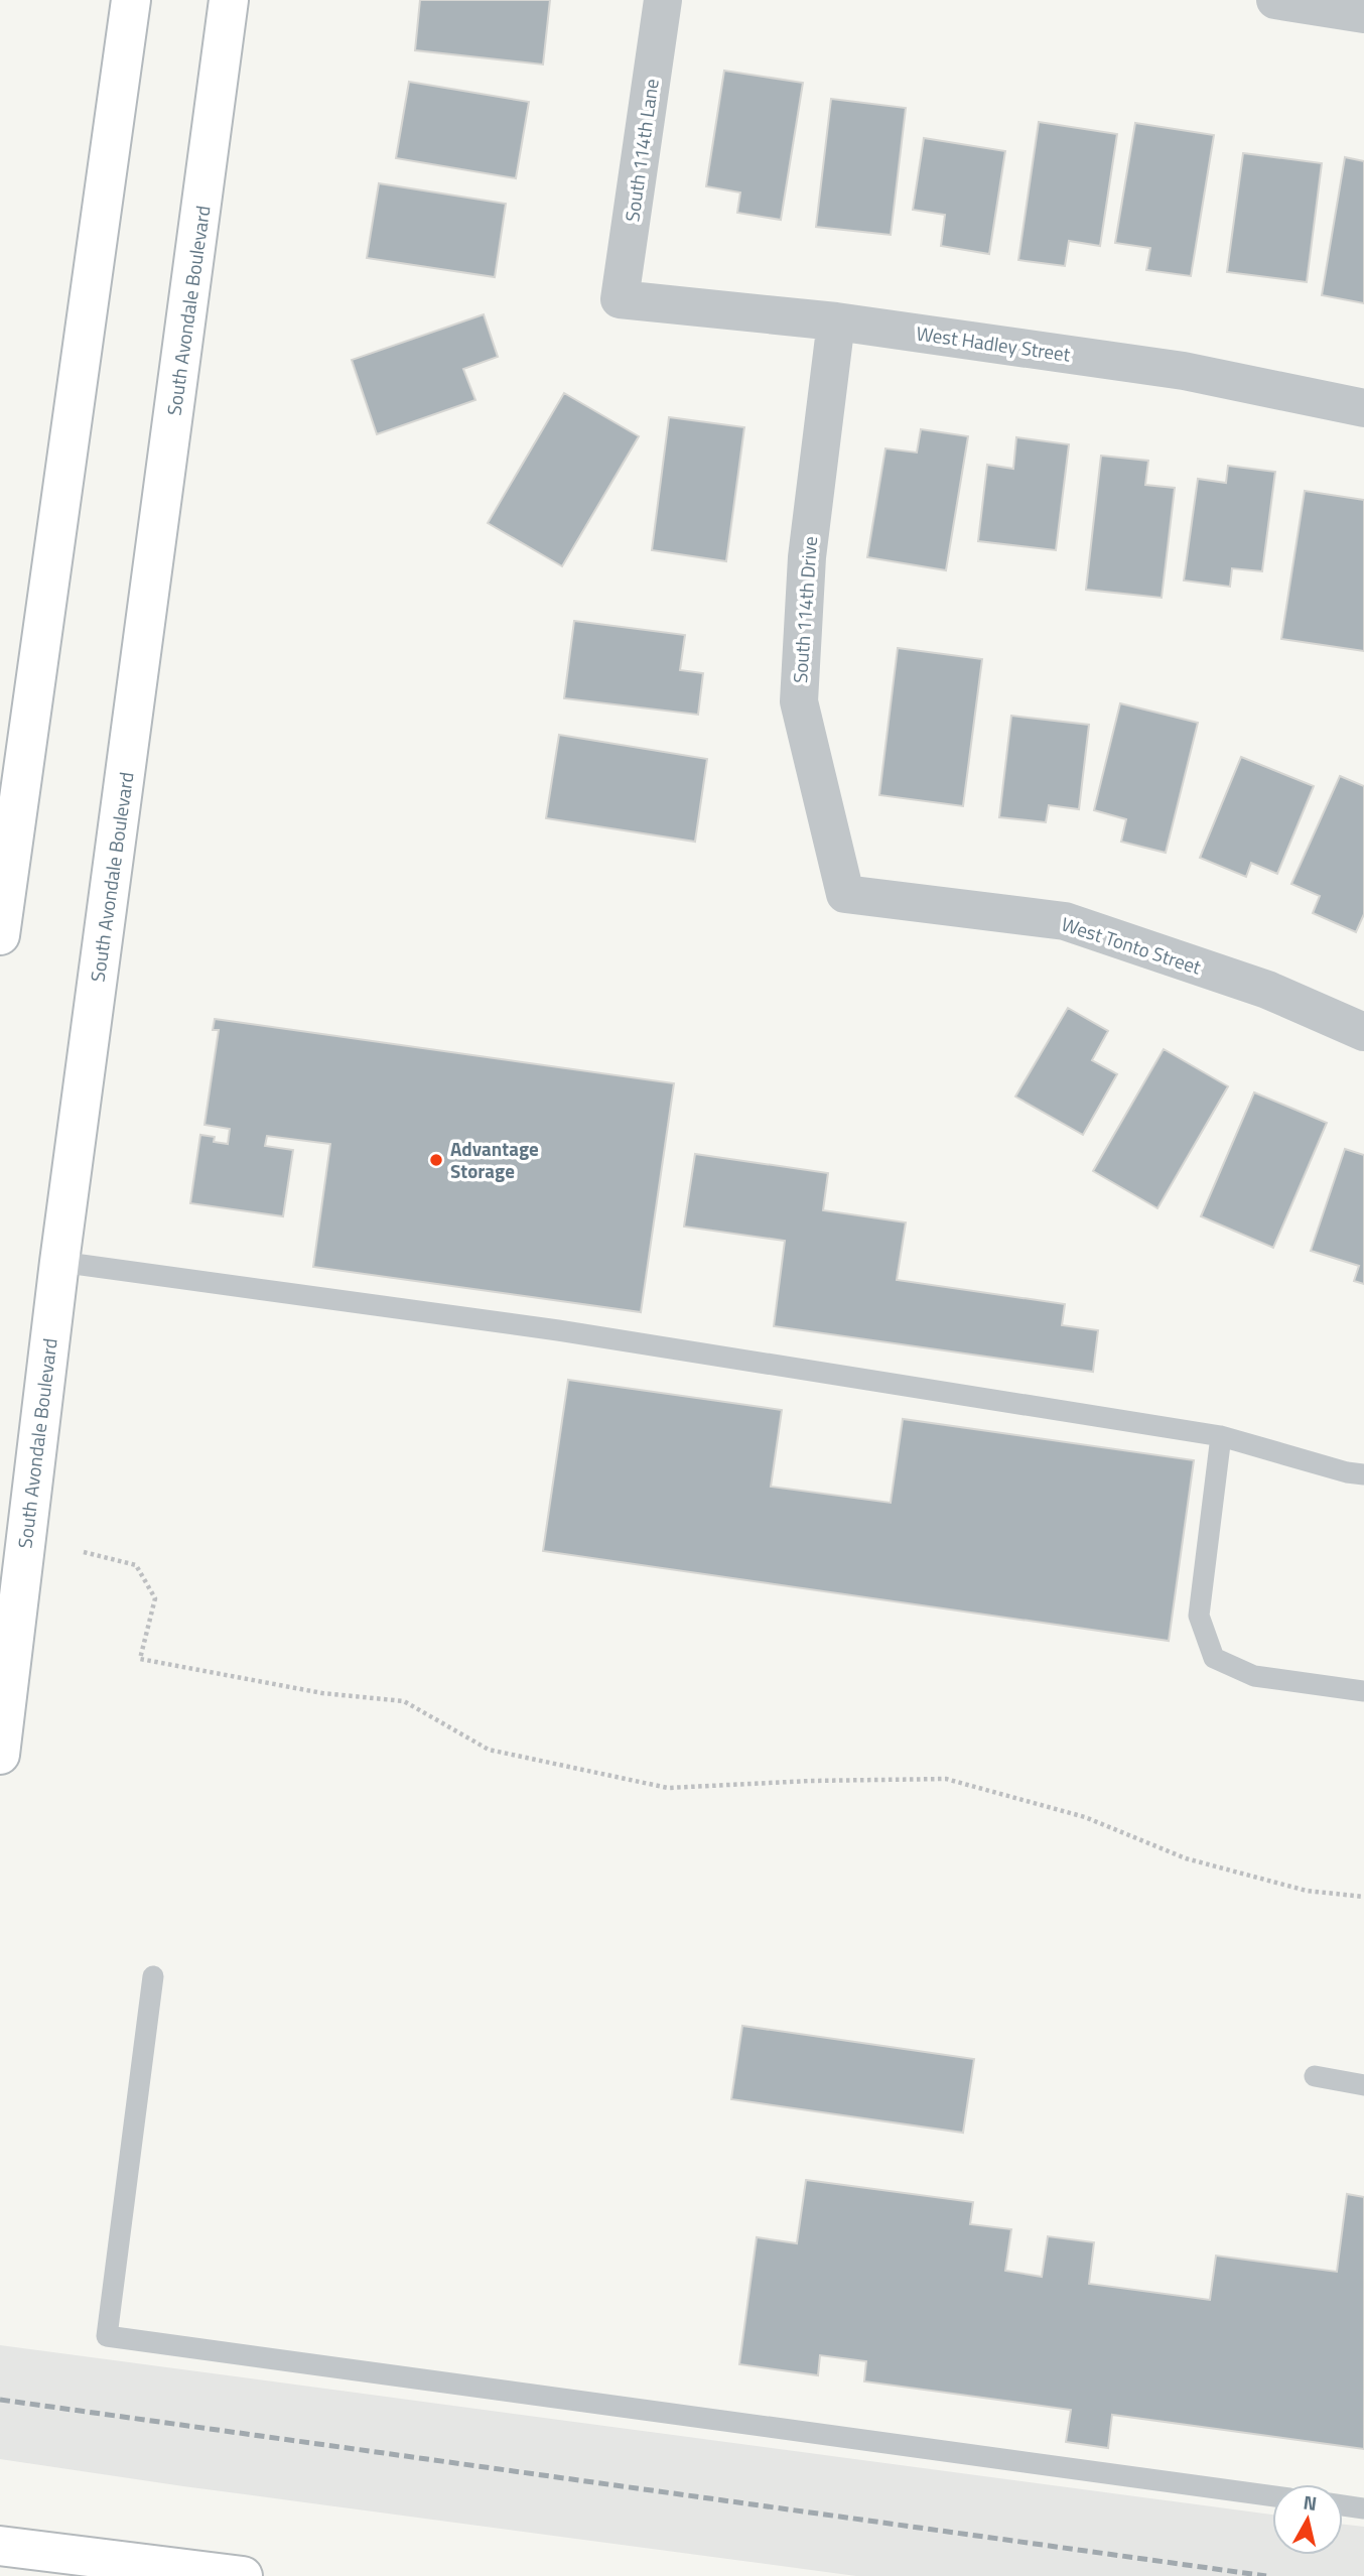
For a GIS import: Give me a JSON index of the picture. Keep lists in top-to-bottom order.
{
  "streets": {
    "main road": ["South Avondale Boulevard"],
    "street": [
      "South 114th Lane",
      "West Hadley Street",
      "South 114th Drive",
      "West Tonto Street"
    ]
  },
  "crossings": [
    ["South 114th Lane", "West Hadley Street"],
    ["West Hadley Street", "South 114th Drive"],
    ["South 114th Drive", "West Tonto Street"]
  ],
  "places": ["Advantage Storage"],
  "north": "top"
}
